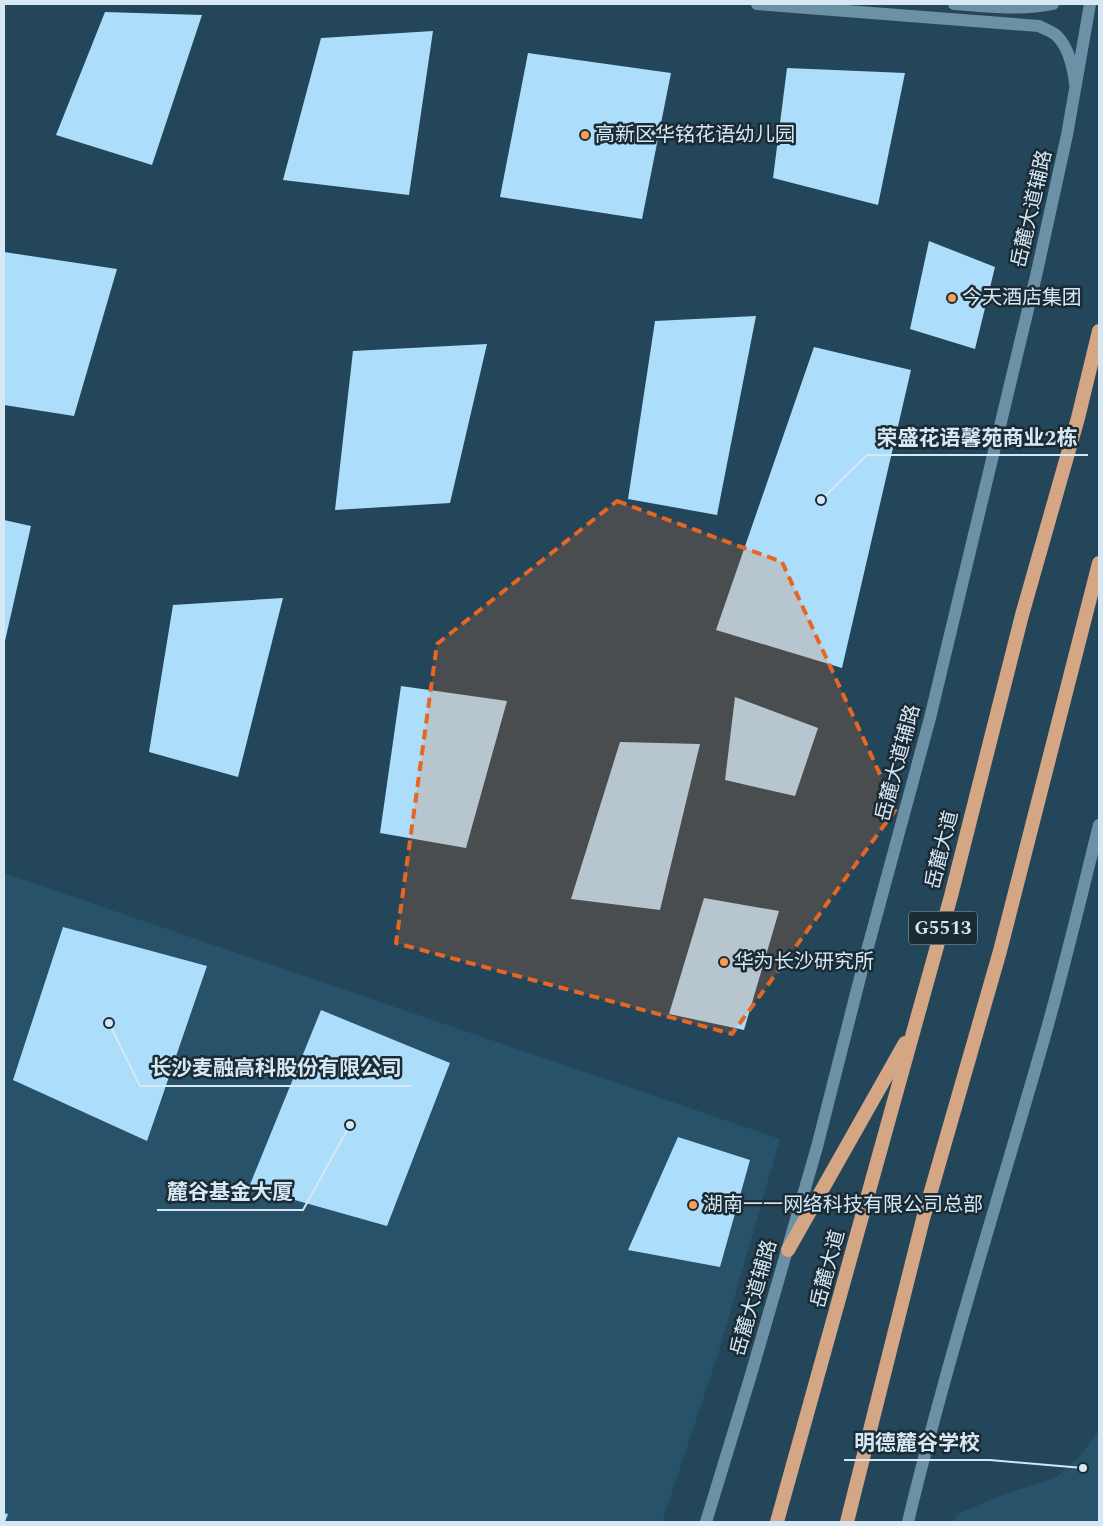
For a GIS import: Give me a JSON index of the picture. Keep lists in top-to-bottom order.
{
  "streets": {
    "highway": ["岳麓大道", "G5513"],
    "main road": ["岳麓大道辅路"]
  },
  "places": [
    "高新区华铭花语幼儿园",
    "今天酒店集团",
    "荣盛花语馨苑商业2栋",
    "华为长沙研究所",
    "长沙麦融高科股份有限公司",
    "麓谷基金大厦",
    "湖南一一网络科技有限公司总部",
    "明德麓谷学校"
  ]
}
